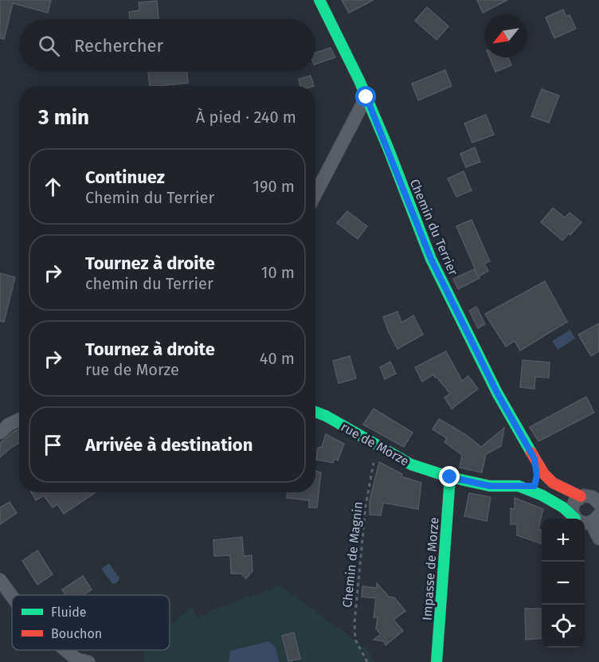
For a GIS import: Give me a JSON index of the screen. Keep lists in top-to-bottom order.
{
  "streets": {
    "street": ["Chemin du Terrier", "rue de Morze", "Impasse de Morze"],
    "path": ["Chemin de Magnin"]
  },
  "crossings": [
    ["rue de Morze", "Chemin de Magnin"],
    ["rue de Morze", "Impasse de Morze"]
  ],
  "legend": ["Fluide", "Bouchon"],
  "north": "bottom left",
  "page": {
    "search": "Rechercher",
    "heading": ["3 min", "À pied · 240 m"],
    "list": [
      ["Continuez", "Chemin du Terrier", "190 m"],
      ["Tournez à droite", "chemin du Terrier", "10 m"],
      ["Tournez à droite", "rue de Morze", "40 m"],
      "Arrivée à destination"
    ],
    "map_buttons": ["+", "−"]
  }
}
